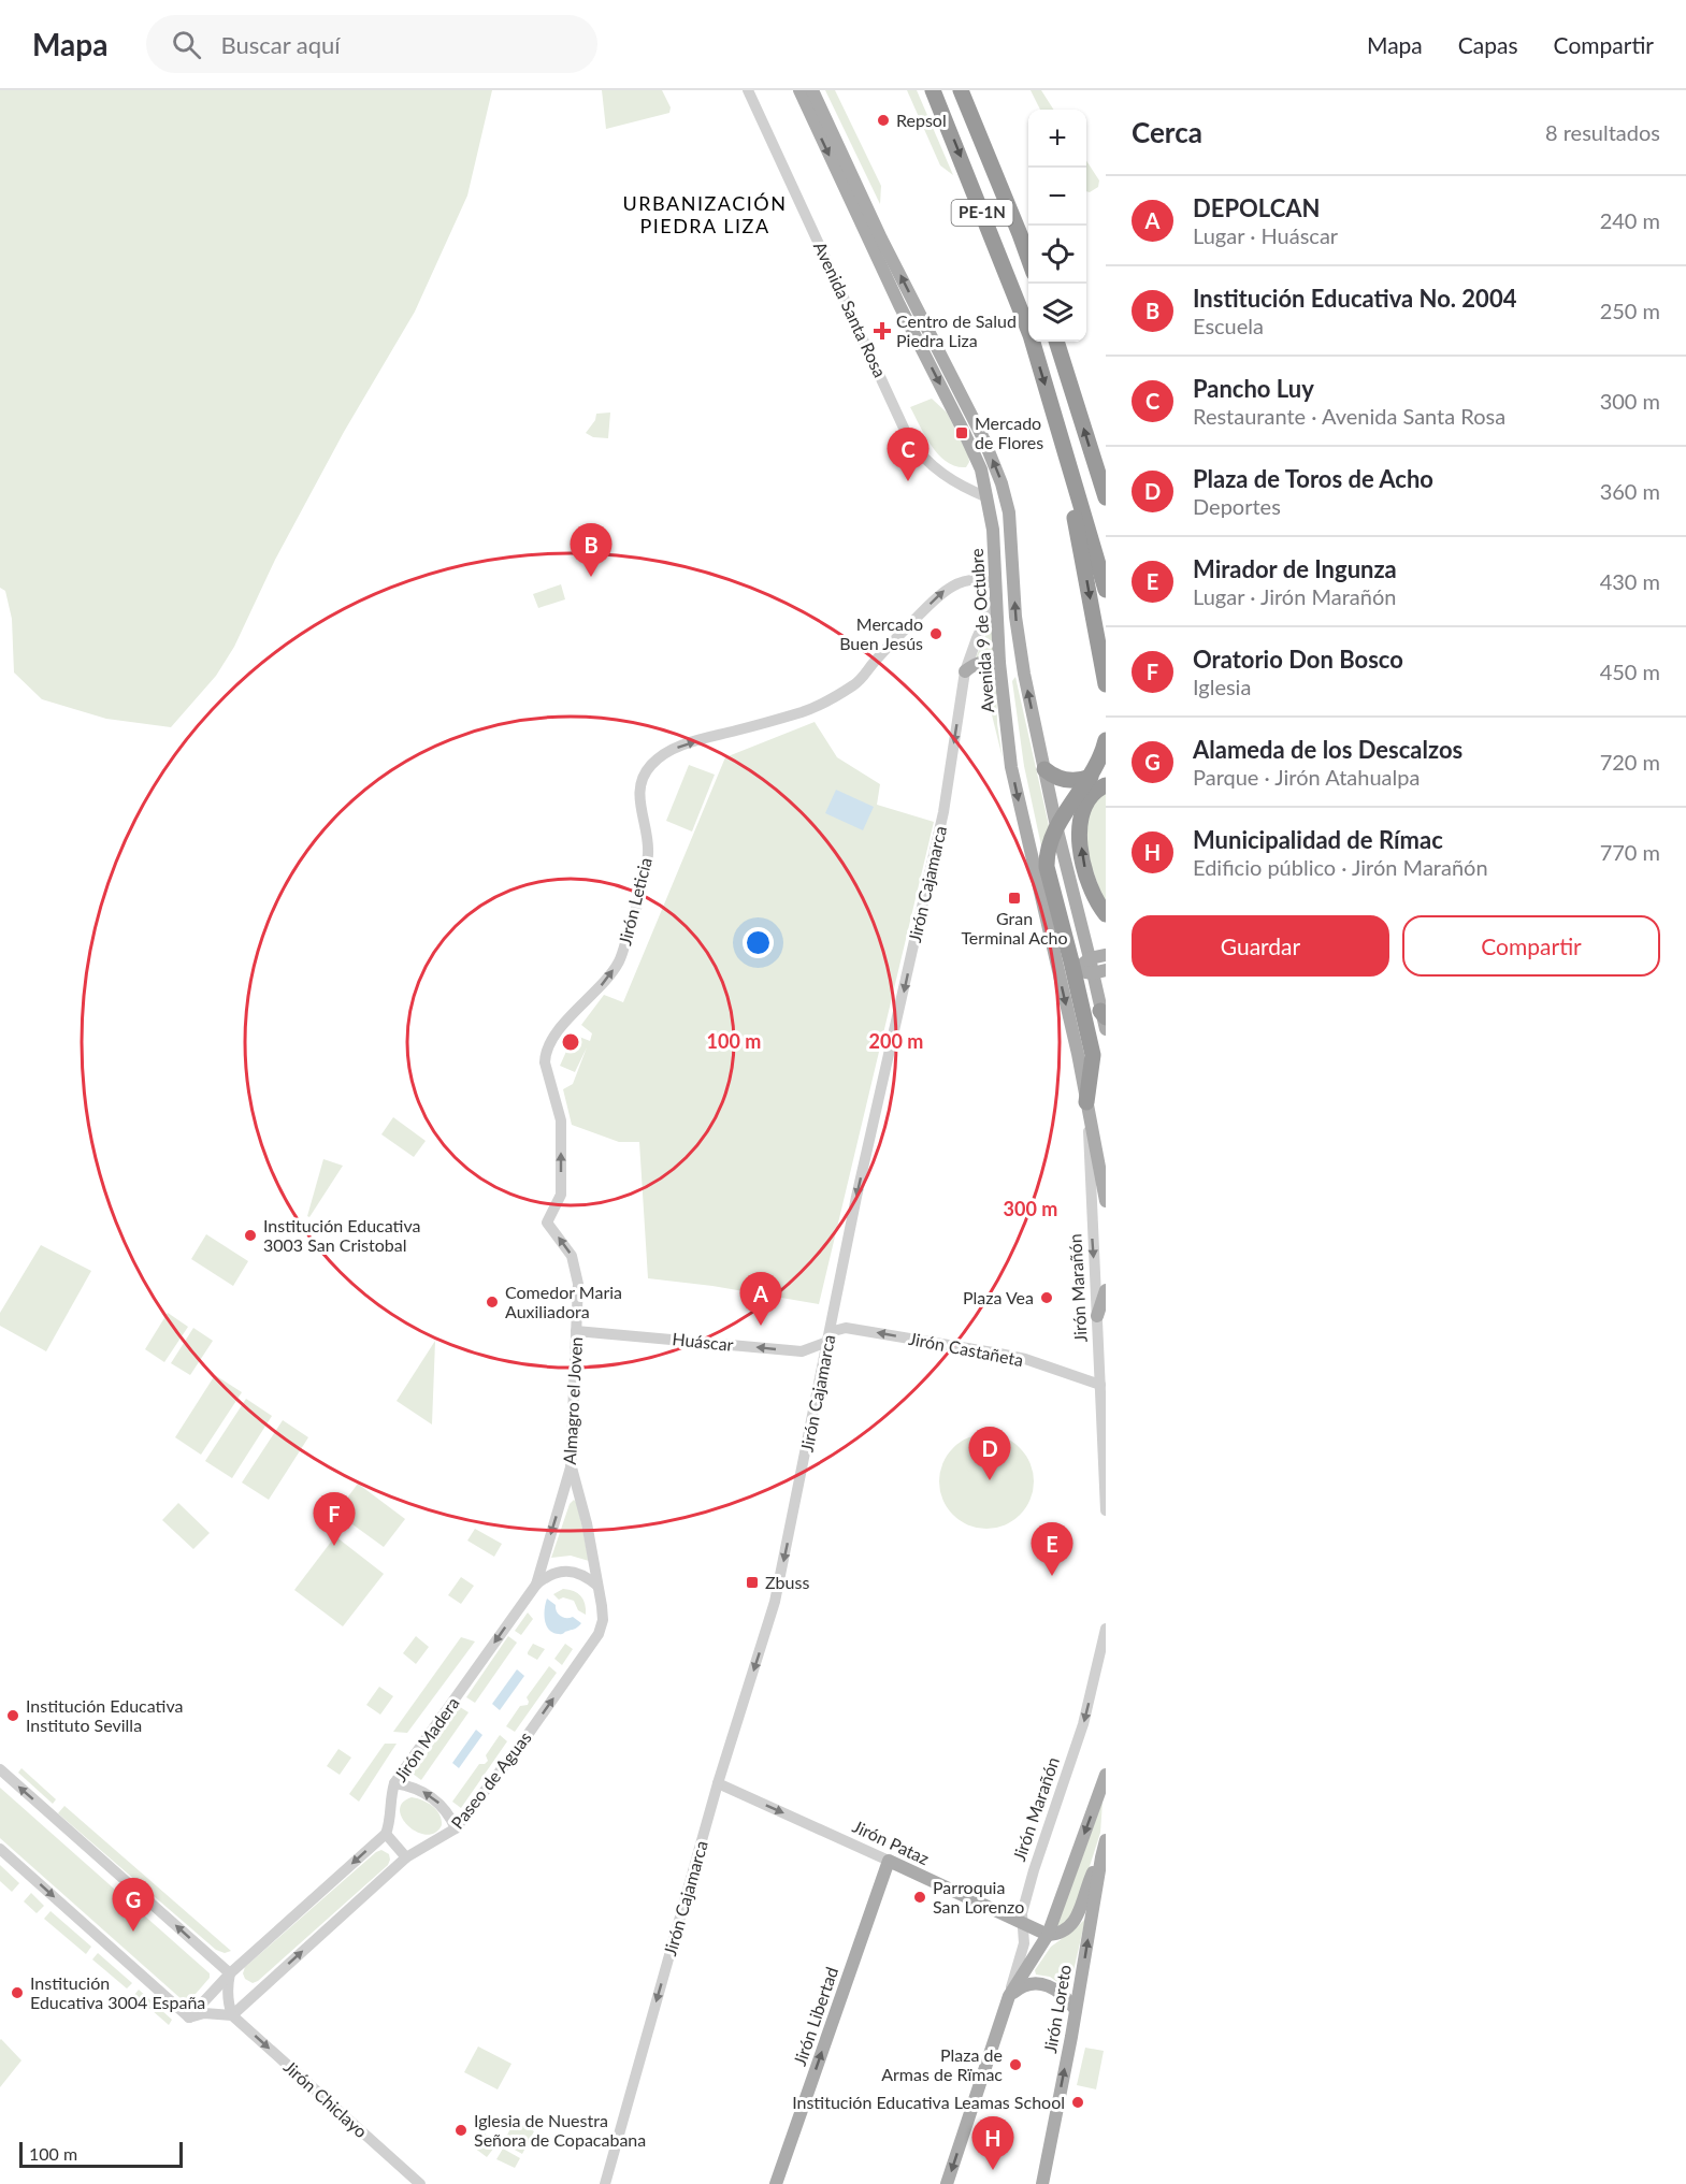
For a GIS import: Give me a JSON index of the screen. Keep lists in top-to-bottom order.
{
  "streets": {
    "highway": ["PE-1N"],
    "main road": [
      "Avenida 9 de Octubre",
      "Jirón Marañón",
      "Jirón Pataz",
      "Jirón Loreto",
      "Jirón Libertad"
    ],
    "street": [
      "Avenida Santa Rosa",
      "Jirón Cajamarca",
      "Jirón Leticia",
      "Huáscar",
      "Jirón Castañeta",
      "Almagro el Joven",
      "Jirón Madera",
      "Paseo de Aguas",
      "Jirón Chiclayo"
    ]
  },
  "crossings": [
    ["Avenida Santa Rosa", "Avenida 9 de Octubre"],
    ["Avenida 9 de Octubre", "Jirón Cajamarca"],
    ["Avenida 9 de Octubre", "Jirón Leticia"],
    ["Avenida 9 de Octubre", "Jirón Marañón"],
    ["Jirón Cajamarca", "Jirón Leticia"],
    ["Jirón Cajamarca", "Huáscar"],
    ["Jirón Cajamarca", "Jirón Castañeta"],
    ["Jirón Cajamarca", "Jirón Pataz"],
    ["Jirón Leticia", "Almagro el Joven"],
    ["Jirón Marañón", "Jirón Castañeta"],
    ["Jirón Marañón", "Jirón Pataz"],
    ["Jirón Marañón", "Jirón Loreto"],
    ["Huáscar", "Jirón Castañeta"],
    ["Huáscar", "Almagro el Joven"],
    ["Almagro el Joven", "Jirón Madera"],
    ["Almagro el Joven", "Paseo de Aguas"],
    ["Paseo de Aguas", "Jirón Chiclayo"],
    ["Jirón Pataz", "Jirón Loreto"],
    ["Jirón Pataz", "Jirón Libertad"]
  ],
  "one_way": [
    "Jirón Cajamarca",
    "Jirón Leticia",
    "Jirón Marañón",
    "Huáscar",
    "Jirón Castañeta",
    "Jirón Madera",
    "Jirón Pataz",
    "Jirón Libertad",
    "Jirón Chiclayo"
  ],
  "districts": ["URBANIZACIÓN PIEDRA LIZA"],
  "places": {
    "other": [
      "Repsol",
      "Mercado Buen Jesús",
      "Institución Educativa 3003 San Cristobal",
      "Plaza Vea",
      "Comedor Maria Auxiliadora",
      "Institución Educativa Instituto Sevilla",
      "Parroquia San Lorenzo",
      "Institución Educativa 3004 España",
      "Plaza de Armas de Rïmac",
      "Institución Educativa Leamas School",
      "Iglesia de Nuestra Señora de Copacabana"
    ],
    "health": ["Centro de Salud Piedra Liza"],
    "transit": ["Mercado de Flores", "Gran Terminal Acho", "Zbuss"]
  },
  "scale_bar": "100 m",
  "page": {
    "header": "Mapa",
    "search": "Buscar aquí",
    "nav": ["Mapa", "Capas", "Compartir"],
    "heading": ["Cerca", "8 resultados"],
    "map_buttons": ["+", "−"],
    "list": [
      {
        "mark": "A",
        "name": "DEPOLCAN",
        "note": "Lugar · Huáscar",
        "value": "240 m"
      },
      {
        "mark": "B",
        "name": "Institución Educativa No. 2004",
        "note": "Escuela",
        "value": "250 m"
      },
      {
        "mark": "C",
        "name": "Pancho Luy",
        "note": "Restaurante · Avenida Santa Rosa",
        "value": "300 m"
      },
      {
        "mark": "D",
        "name": "Plaza de Toros de Acho",
        "note": "Deportes",
        "value": "360 m"
      },
      {
        "mark": "E",
        "name": "Mirador de Ingunza",
        "note": "Lugar · Jirón Marañón",
        "value": "430 m"
      },
      {
        "mark": "F",
        "name": "Oratorio Don Bosco",
        "note": "Iglesia",
        "value": "450 m"
      },
      {
        "mark": "G",
        "name": "Alameda de los Descalzos",
        "note": "Parque · Jirón Atahualpa",
        "value": "720 m"
      },
      {
        "mark": "H",
        "name": "Municipalidad de Rímac",
        "note": "Edificio público · Jirón Marañón",
        "value": "770 m"
      }
    ],
    "pins": [
      "C",
      "B",
      "A",
      "D",
      "F",
      "E",
      "G",
      "H"
    ],
    "buttons": ["Guardar", "Compartir"],
    "scale": "100 m"
  },
  "rings": ["100 m", "200 m", "300 m"]
}
